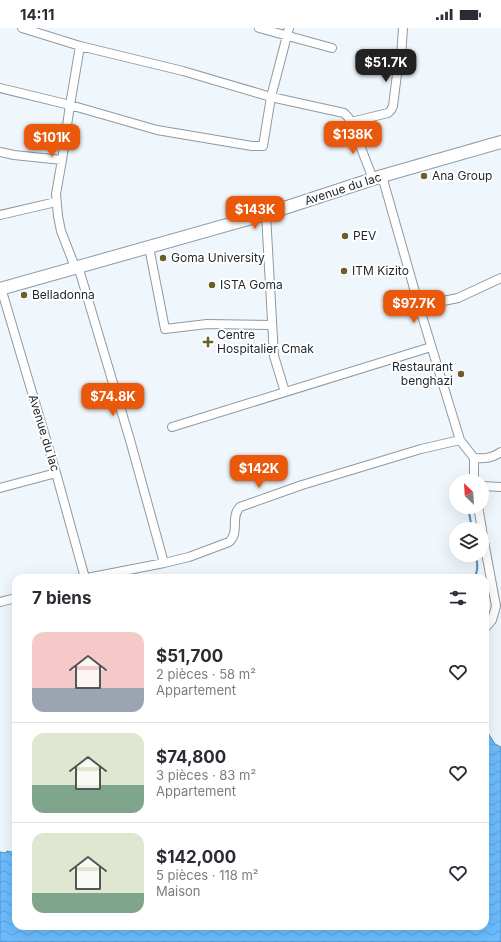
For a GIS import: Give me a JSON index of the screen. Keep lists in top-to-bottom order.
{
  "streets": {
    "main road": ["Avenue du lac"]
  },
  "places": {
    "other": [
      "Ana Group",
      "PEV",
      "Goma University",
      "ITM Kizito",
      "ISTA Goma",
      "Belladonna",
      "Restaurant benghazi"
    ],
    "health": ["Centre Hospitalier Cmak"]
  },
  "north": "top left",
  "page": {
    "status": "14:11",
    "price": [
      "$51.7K",
      "$138K",
      "$101K",
      "$143K",
      "$97.7K",
      "$74.8K",
      "$142K"
    ],
    "heading": "7 biens",
    "list": [
      {
        "name": "$51,700",
        "note": "2 pièces · 58 m² · Appartement"
      },
      {
        "name": "$74,800",
        "note": "3 pièces · 83 m² · Appartement"
      },
      {
        "name": "$142,000",
        "note": "5 pièces · 118 m² · Maison"
      }
    ]
  }
}
